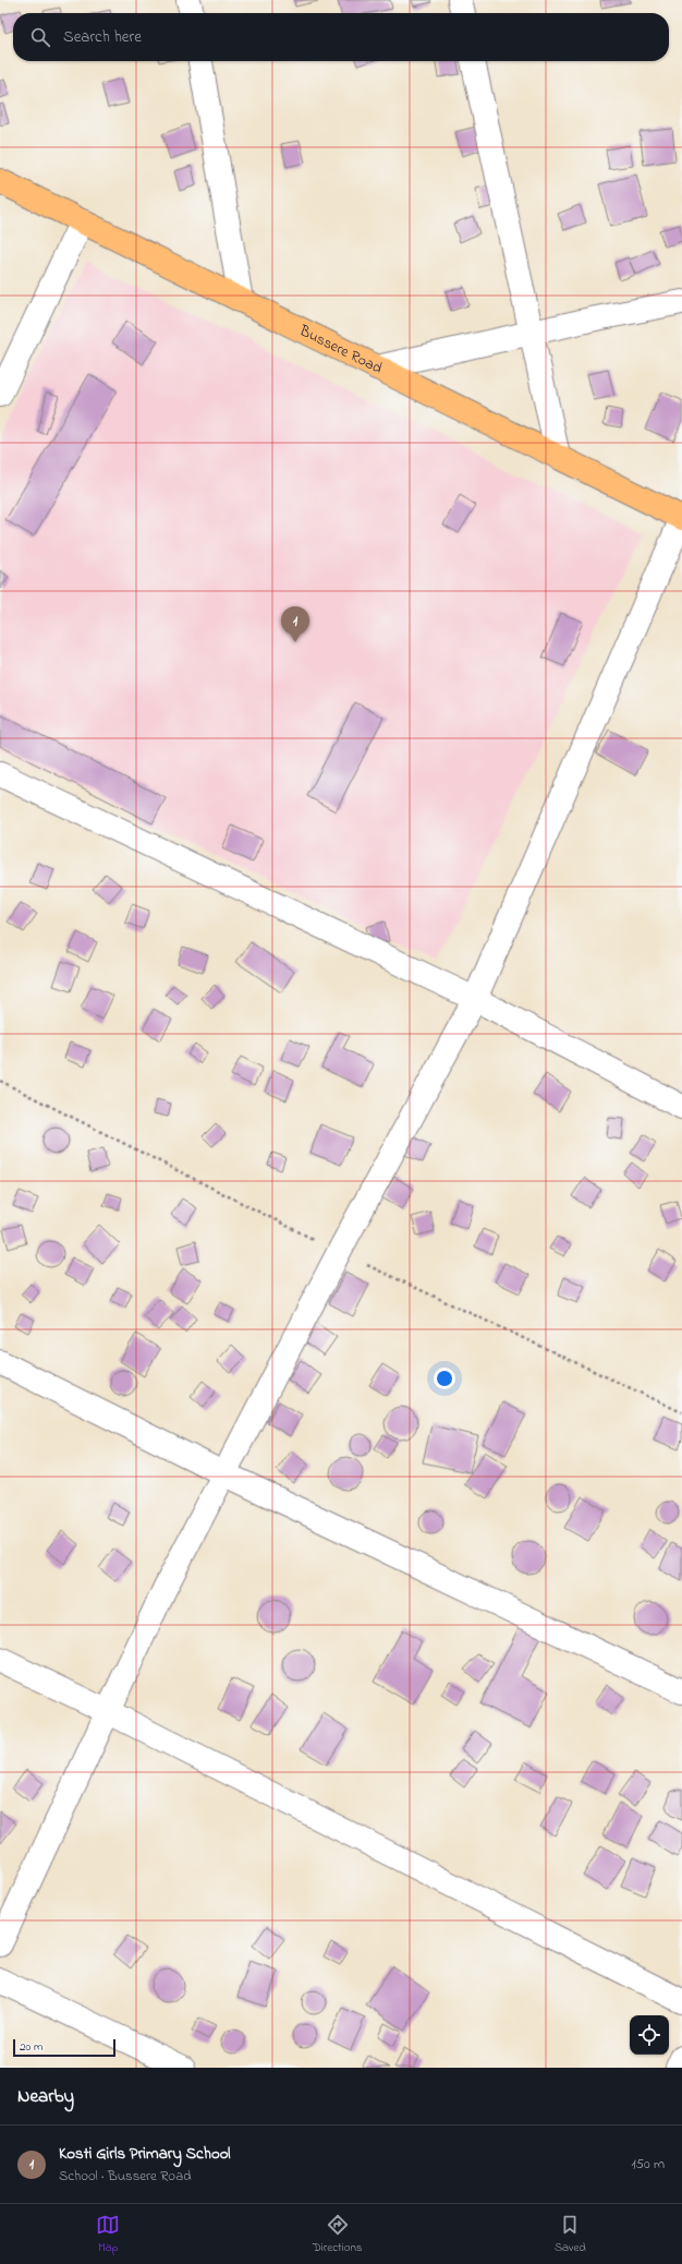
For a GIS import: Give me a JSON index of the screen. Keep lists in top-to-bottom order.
{
  "streets": {
    "main road": ["Bussere Road"]
  },
  "scale_bar": "20 m",
  "page": {
    "search": "Search here",
    "pins": "1",
    "scale": "20 m",
    "heading": "Nearby",
    "list": [
      {
        "mark": "1",
        "name": "Kosti Girls Primary School",
        "note": "School · Bussere Road",
        "value": "150 m"
      }
    ],
    "nav": ["Map", "Directions", "Saved"]
  }
}
